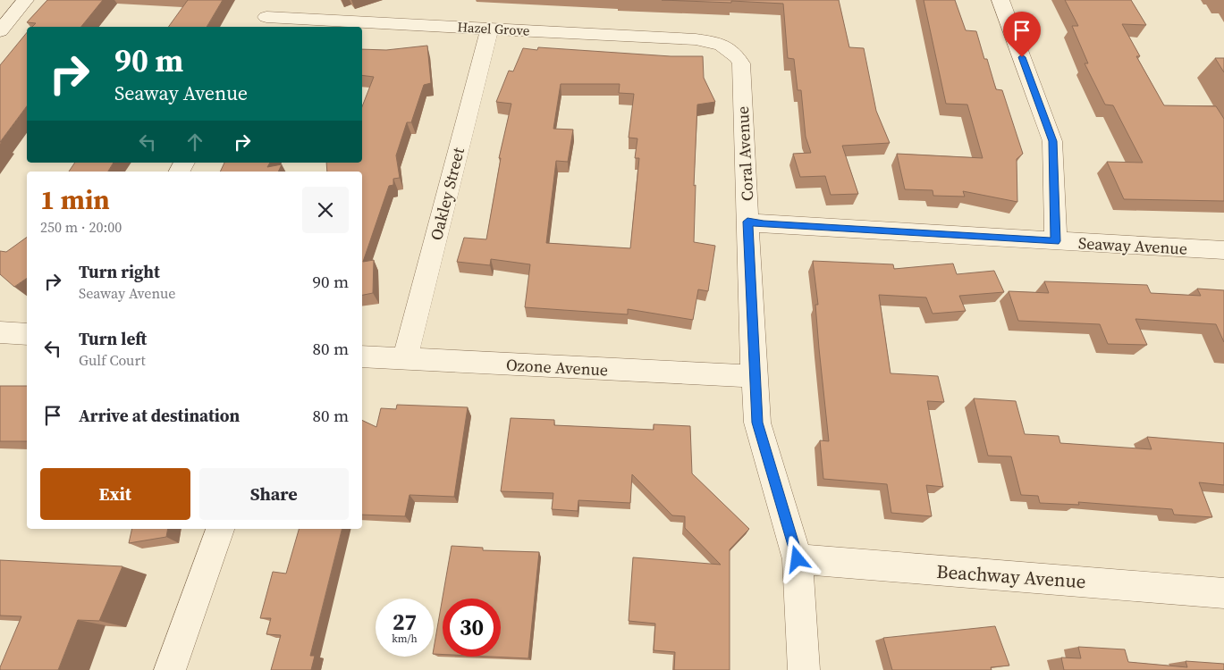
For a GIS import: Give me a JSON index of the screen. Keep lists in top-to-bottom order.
{
  "streets": {
    "street": [
      "Hazel Grove",
      "Coral Avenue",
      "Oakley Street",
      "Seaway Avenue",
      "Ozone Avenue",
      "Beachway Avenue"
    ]
  },
  "crossings": [
    ["Hazel Grove", "Coral Avenue"],
    ["Hazel Grove", "Oakley Street"],
    ["Coral Avenue", "Seaway Avenue"],
    ["Coral Avenue", "Ozone Avenue"],
    ["Coral Avenue", "Beachway Avenue"],
    ["Oakley Street", "Ozone Avenue"]
  ],
  "page": {
    "turn": ["90 m", "Seaway Avenue"],
    "heading": ["1 min", "250 m · 20:00"],
    "list": [
      {
        "name": "Turn right",
        "note": "Seaway Avenue",
        "value": "90 m"
      },
      {
        "name": "Turn left",
        "note": "Gulf Court",
        "value": "80 m"
      },
      {
        "name": "Arrive at destination",
        "value": "80 m"
      }
    ],
    "buttons": ["Exit", "Share"],
    "speed": "27 km/h",
    "limit": "30"
  }
}
